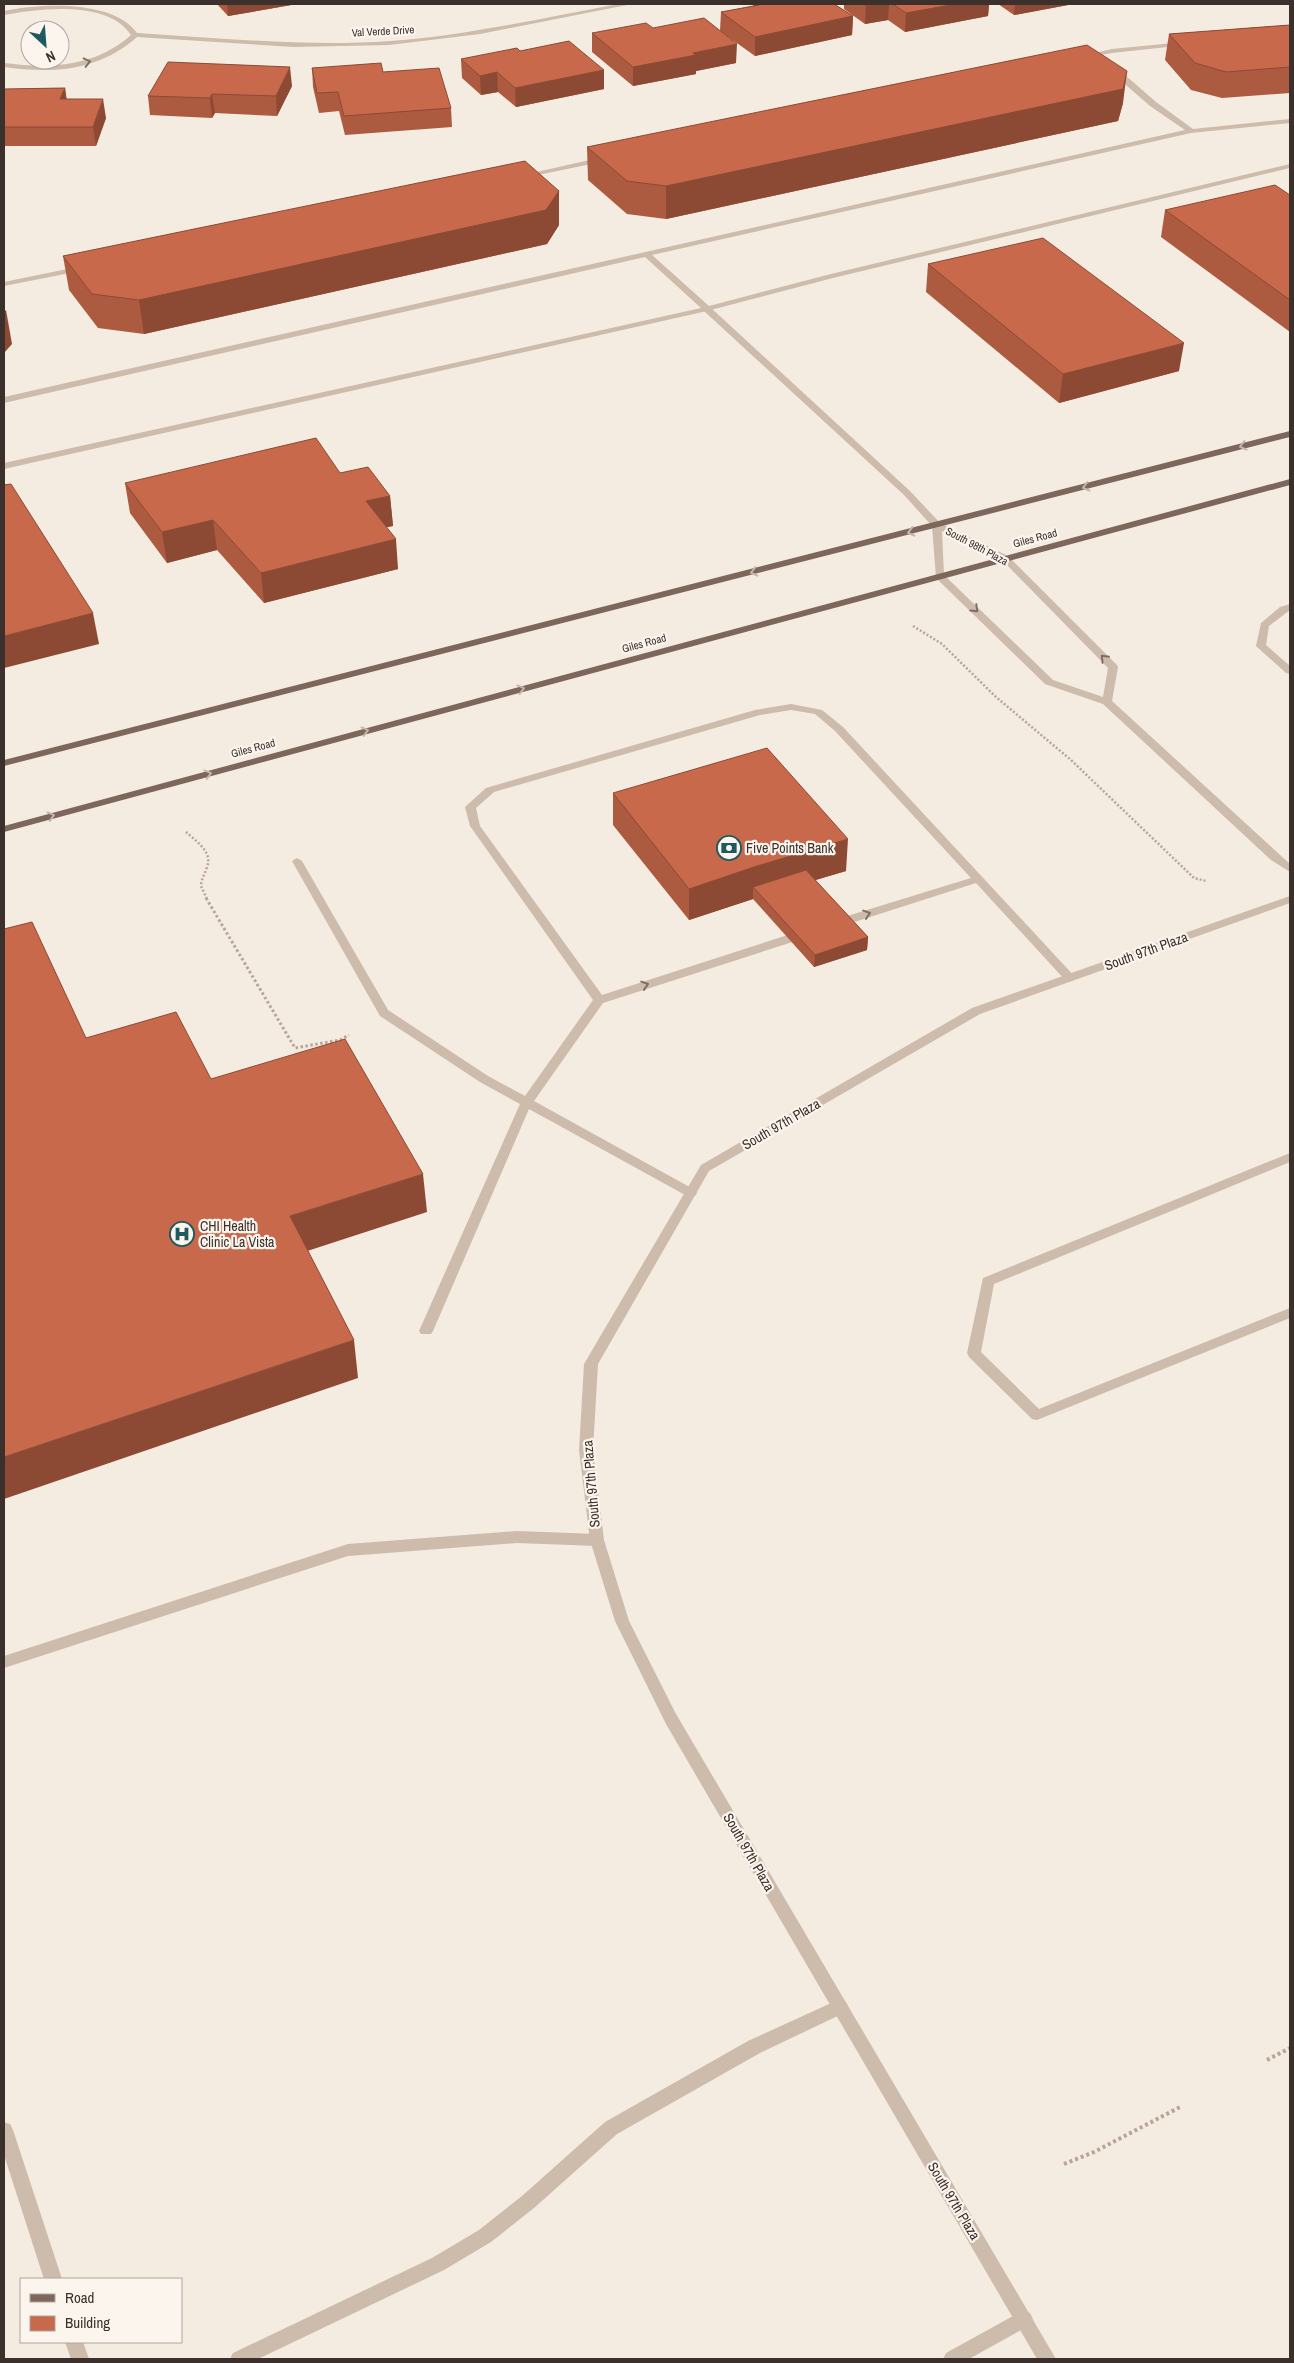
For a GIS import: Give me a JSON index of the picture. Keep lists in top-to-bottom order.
{
  "streets": {
    "main road": ["Giles Road"],
    "street": ["Val Verde Drive", "South 98th Plaza", "South 97th Plaza"]
  },
  "crossings": [
    ["Giles Road", "South 98th Plaza"]
  ],
  "places": {
    "bank": ["Five Points Bank"],
    "hospital": ["CHI Health Clinic La Vista"]
  },
  "legend": ["Road", "Building"],
  "north": "bottom right"
}
